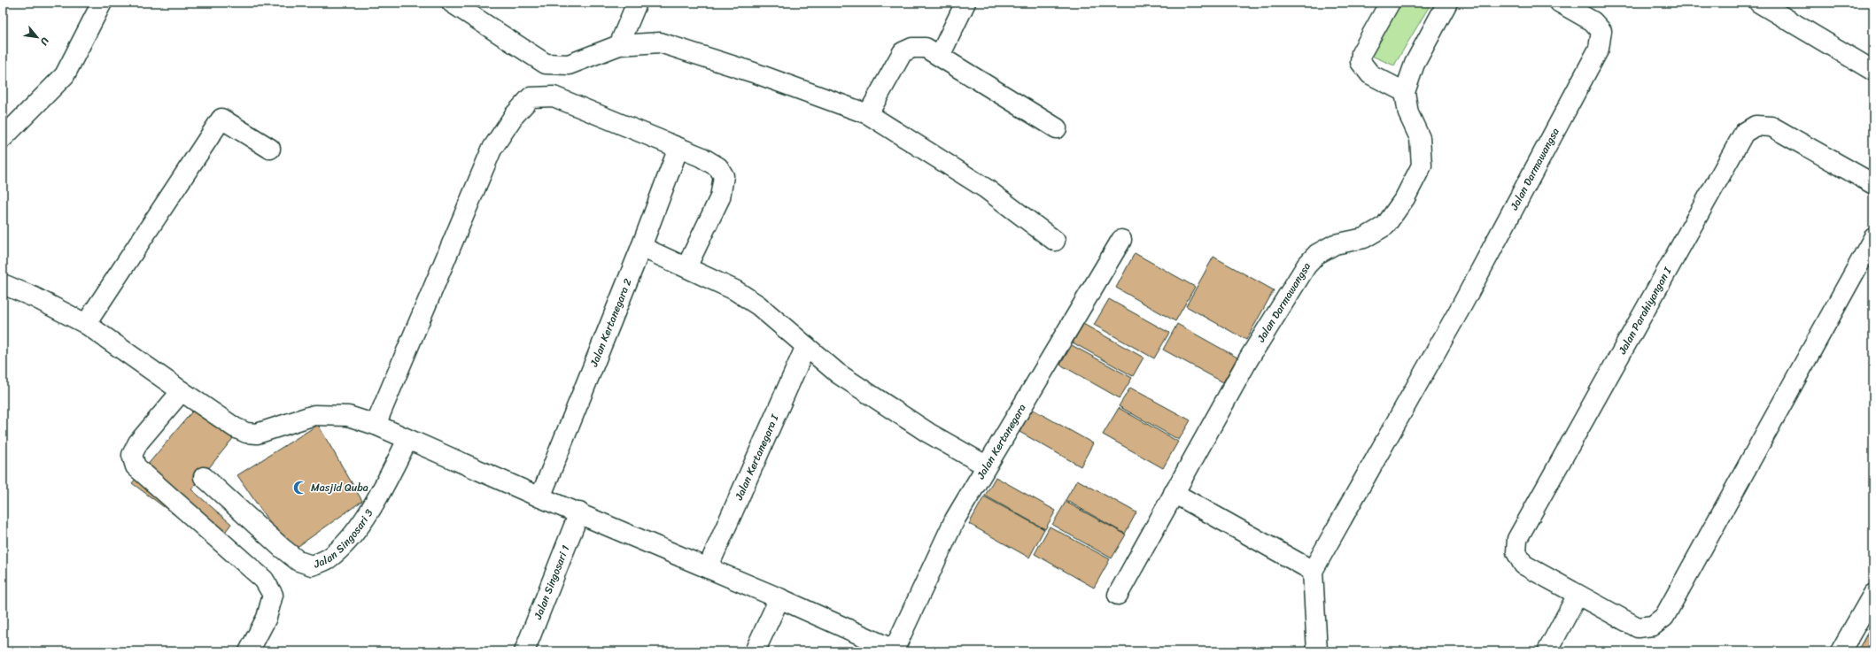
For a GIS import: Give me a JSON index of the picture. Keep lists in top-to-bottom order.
{
  "streets": {
    "street": [
      "Jalan Darmawangsa",
      "Jalan Parahiyangan I",
      "Jalan Kertanegara 2",
      "Jalan Kertanegara",
      "Jalan Kertanegara I",
      "Jalan Singosari 3",
      "Jalan Singosari 1"
    ]
  },
  "places": {
    "mosque": ["Masjid Quba"]
  },
  "north": "bottom right"
}
